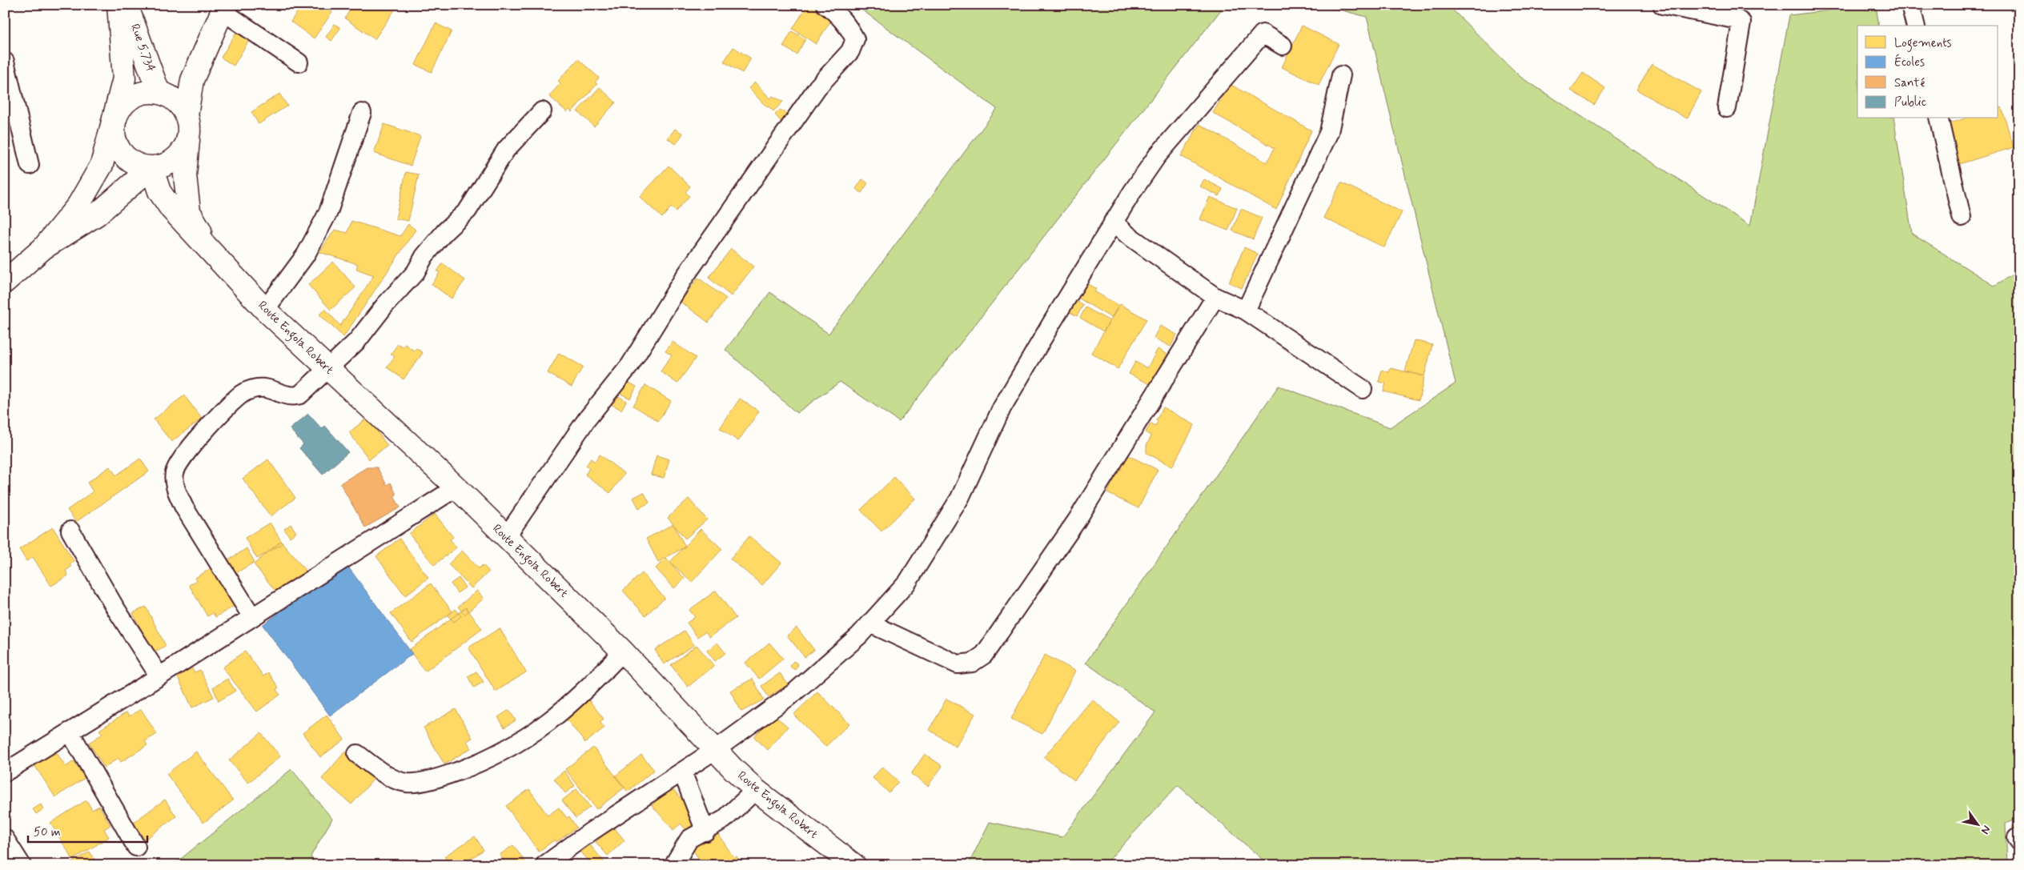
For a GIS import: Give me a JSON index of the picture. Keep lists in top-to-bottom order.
{
  "streets": {
    "street": ["Rue 5.734", "Route Engola Robert"]
  },
  "crossings": [
    ["Rue 5.734", "Route Engola Robert"]
  ],
  "legend": [
    "Logements",
    "Écoles",
    "Santé",
    "Public"
  ],
  "scale_bar": "50 m",
  "north": "bottom right"
}
